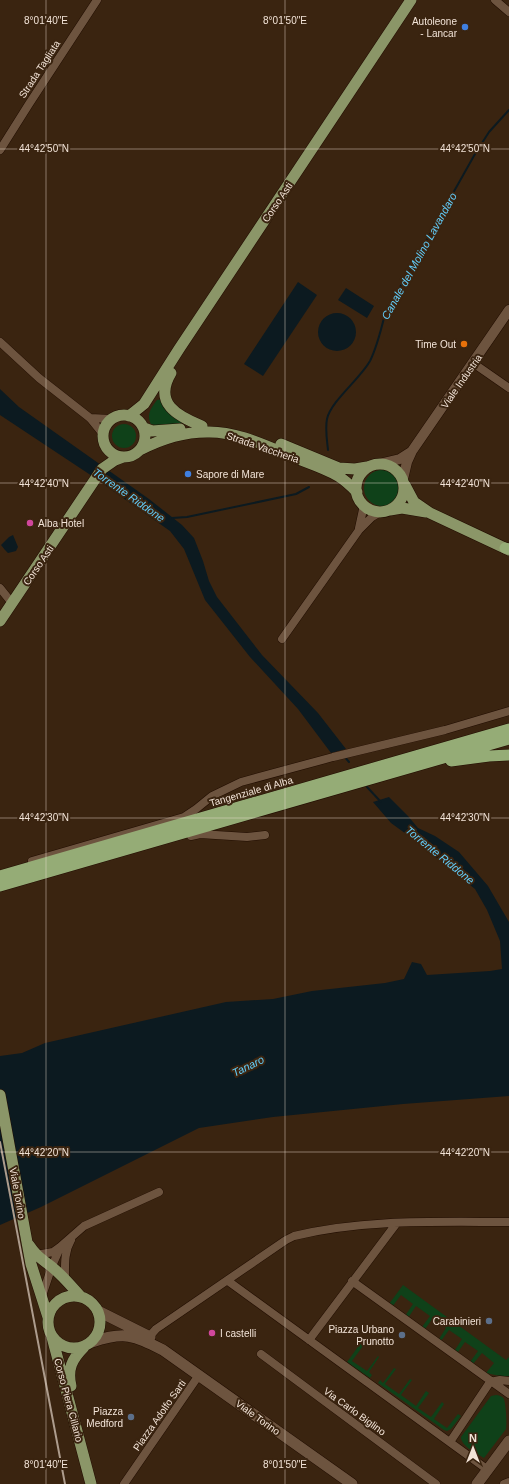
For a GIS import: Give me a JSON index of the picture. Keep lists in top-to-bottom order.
{
  "streets": {
    "highway": ["Tangenziale di Alba"],
    "main road": [
      "Corso Asti",
      "Strada Vaccheria",
      "Viale Torino",
      "Corso Piera Cillario"
    ],
    "street": [
      "Strada Tagliata",
      "Viale Industria",
      "Via Carlo Biglino",
      "Piazza Adolfo Sarti"
    ]
  },
  "crossings": [
    ["Viale Industria", "Strada Vaccheria"],
    ["Viale Torino", "Corso Piera Cillario"],
    ["Viale Torino", "Piazza Adolfo Sarti"]
  ],
  "water": ["Canale del Molino Lavandaro", "Torrente Riddone", "Tanaro"],
  "places": [
    "Autoleone - Lancar",
    "Time Out",
    "Sapore di Mare",
    "Alba Hotel",
    "Carabinieri",
    "I castelli",
    "Piazza Urbano Prunotto",
    "Piazza Medford"
  ],
  "north": "top",
  "coordinates": [
    "8°01'40\"E",
    "8°01'50\"E",
    "44°42'50\"N",
    "44°42'40\"N",
    "44°42'30\"N",
    "44°42'20\"N"
  ]
}
